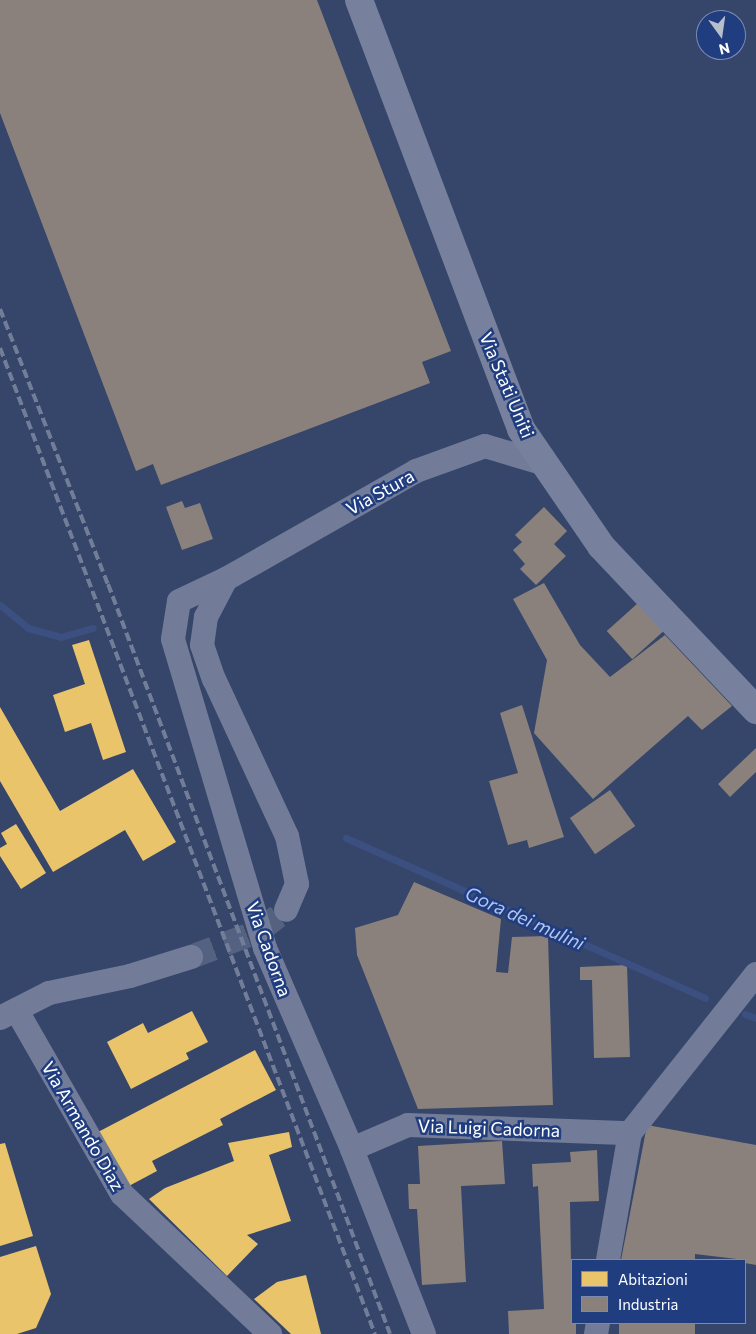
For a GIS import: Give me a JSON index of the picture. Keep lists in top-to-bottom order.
{
  "streets": {
    "street": [
      "Via Stati Uniti",
      "Via Stura",
      "Via Cadorna",
      "Via Armando Diaz",
      "Via Luigi Cadorna"
    ]
  },
  "crossings": [
    ["Via Stati Uniti", "Via Stura"],
    ["Via Stura", "Via Cadorna"],
    ["Via Cadorna", "Via Luigi Cadorna"]
  ],
  "water": ["Gora dei mulini"],
  "legend": ["Abitazioni", "Industria"],
  "north": "bottom"
}
